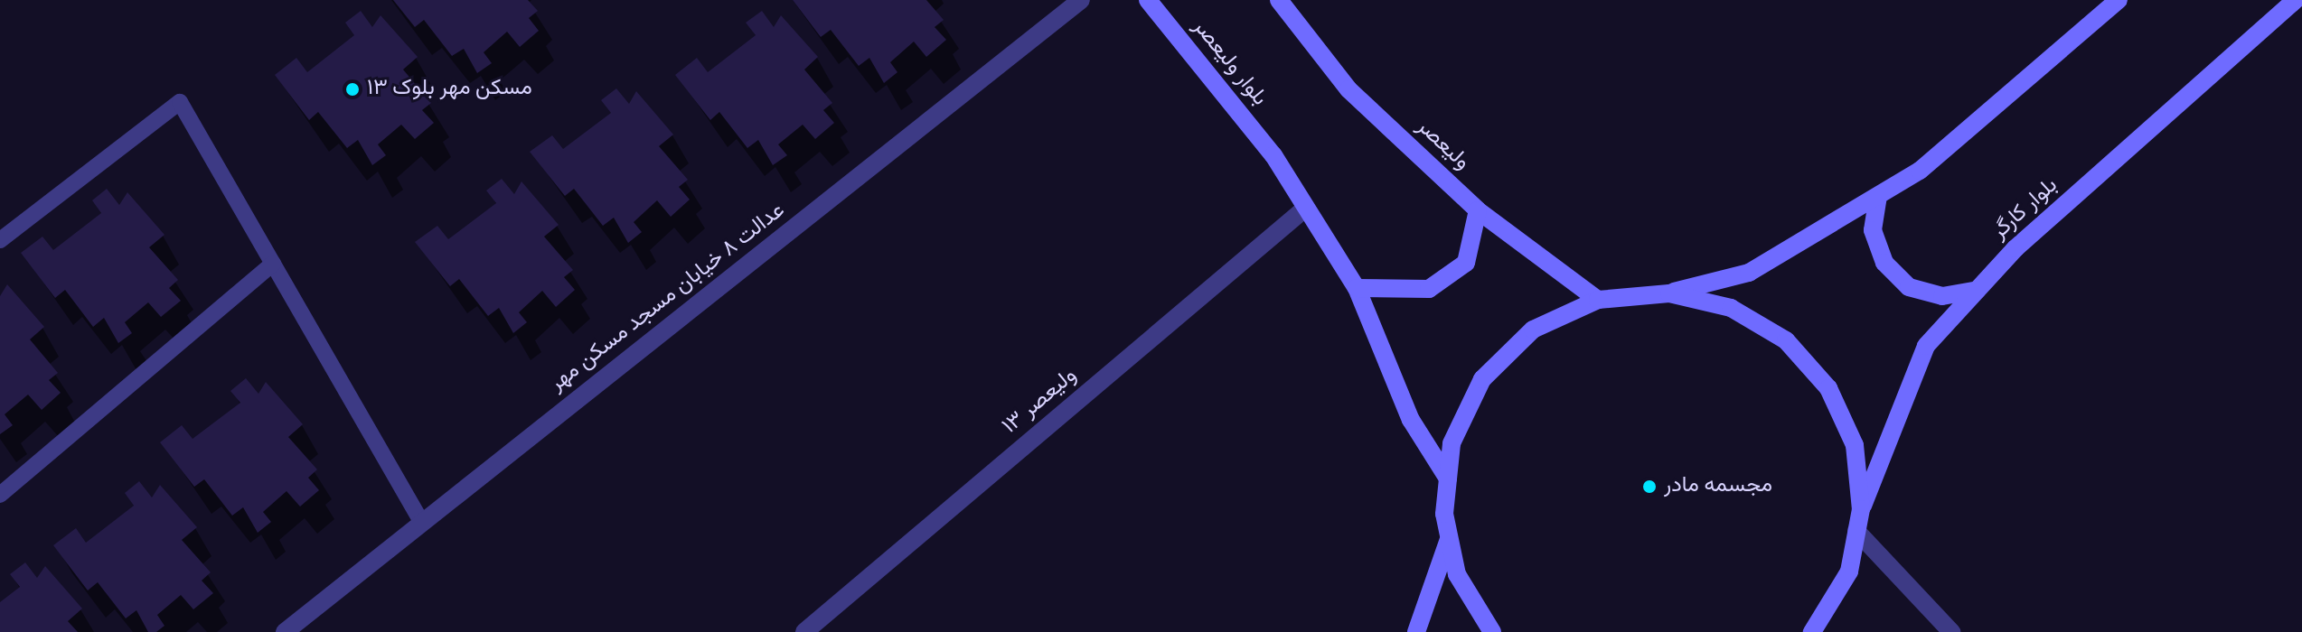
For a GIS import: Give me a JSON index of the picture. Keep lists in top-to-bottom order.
{
  "streets": {
    "main road": ["بلوار ولیعصر", "ولیعصر", "بلوار کارگر"],
    "street": ["عدالت ۸ خیابان مسجد مسکن مهر", "ولیعصر ۱۳"]
  },
  "crossings": [
    ["بلوار ولیعصر", "ولیعصر ۱۳"]
  ],
  "places": ["مسکن مهر بلوک ۱۳", "مجسمه مادر"]
}
